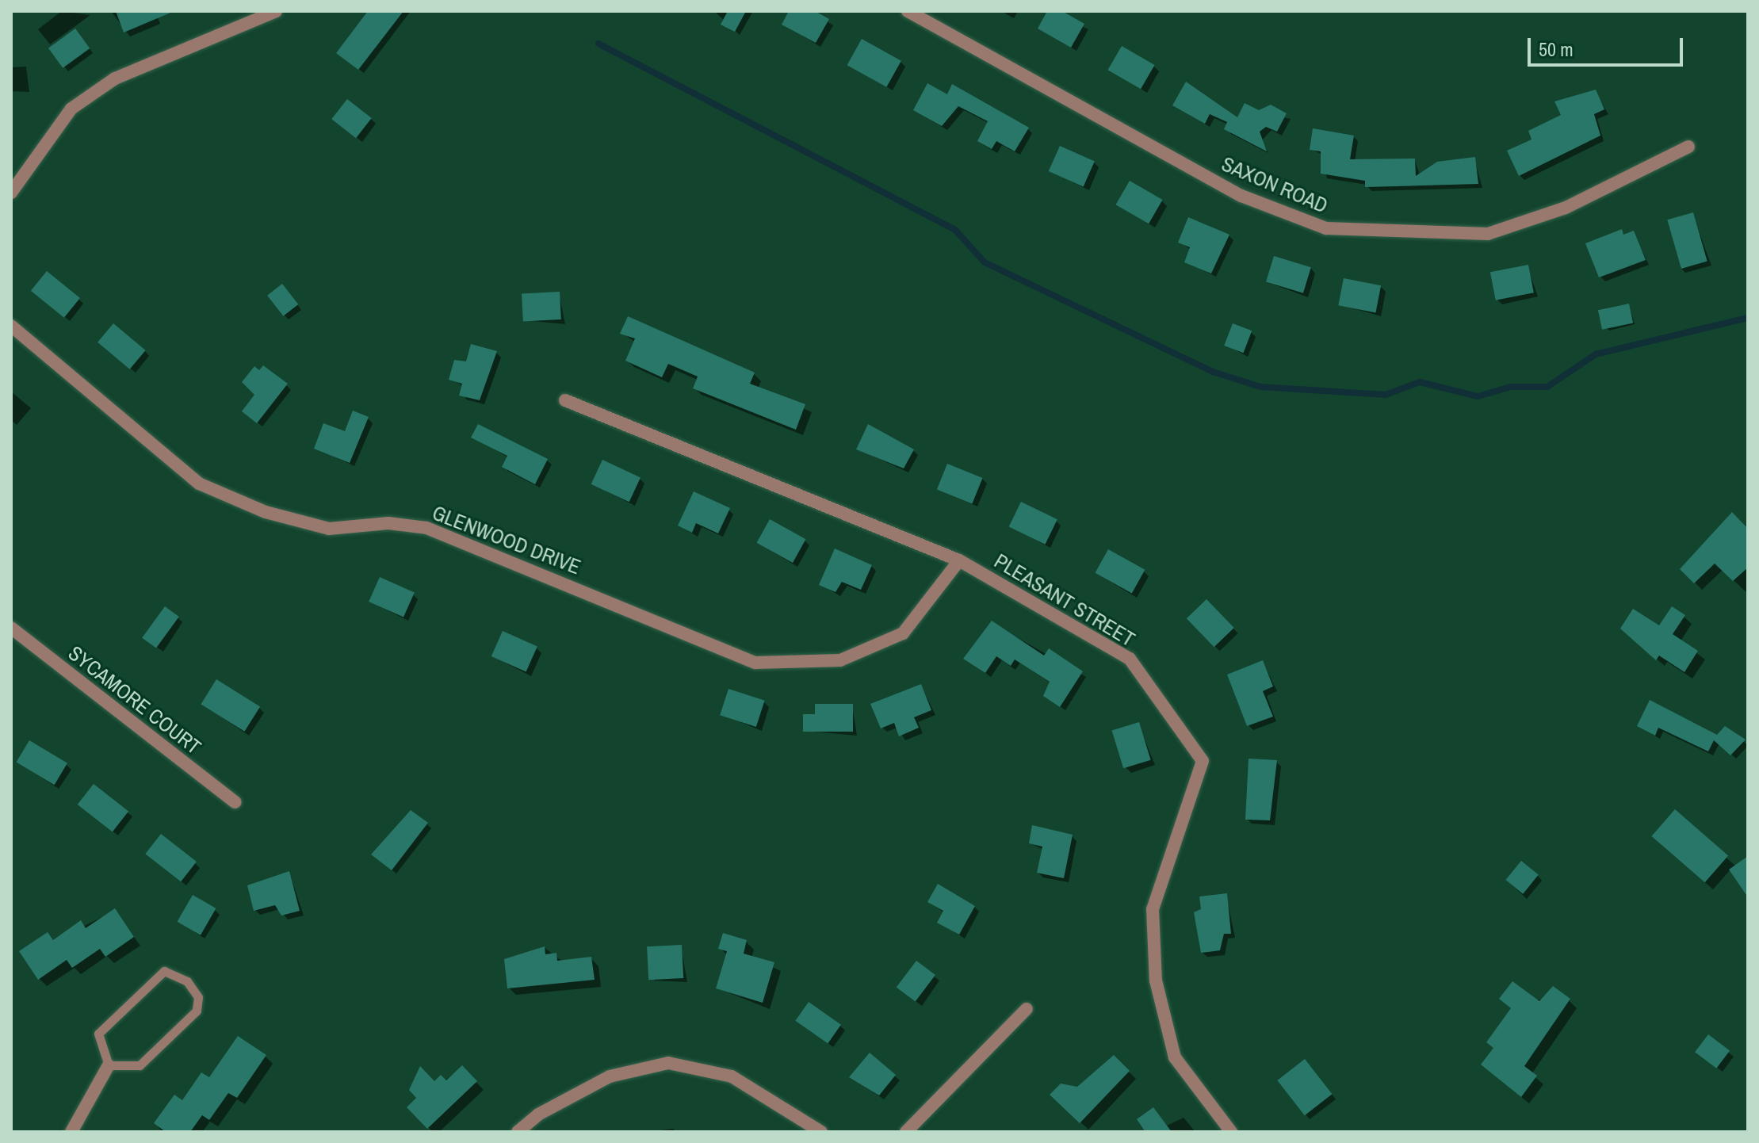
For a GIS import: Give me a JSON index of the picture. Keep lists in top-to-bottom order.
{
  "streets": {
    "street": [
      "SAXON ROAD",
      "GLENWOOD DRIVE",
      "PLEASANT STREET",
      "SYCAMORE COURT"
    ]
  },
  "crossings": [
    ["GLENWOOD DRIVE", "PLEASANT STREET"]
  ],
  "scale_bar": "50 m"
}
